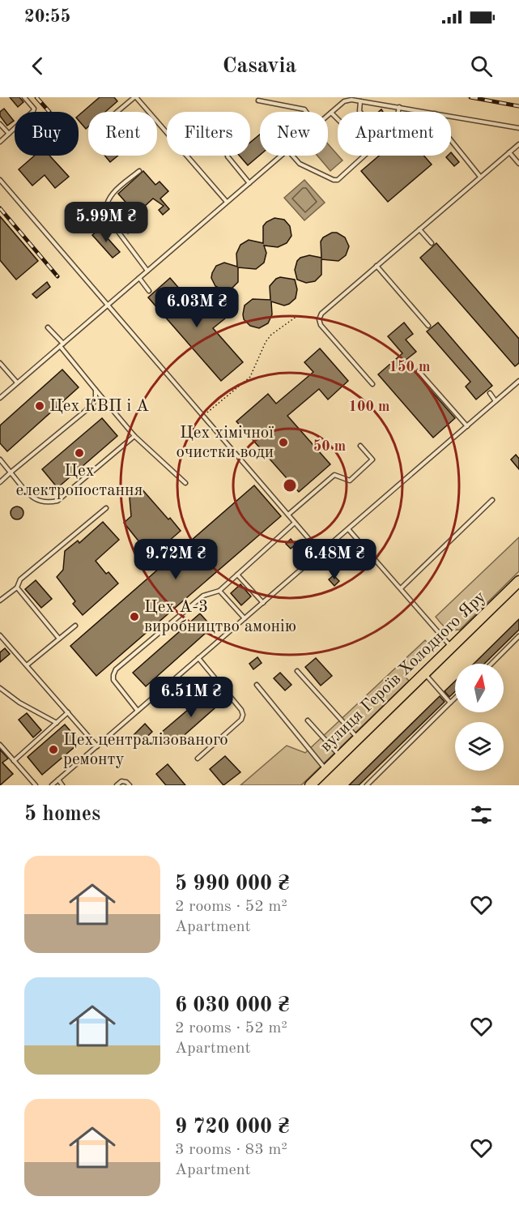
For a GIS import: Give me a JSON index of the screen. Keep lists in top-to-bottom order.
{
  "streets": {
    "main road": ["вулиця Героїв Холодного Яру"]
  },
  "places": [
    "Цех КВП і А",
    "Цех хімічної очистки води",
    "Цех електропостання",
    "Цех А-3 виробництво амонію",
    "Цех централізованого ремонту"
  ],
  "north": "top",
  "page": {
    "status": "20:55",
    "header": "Casavia",
    "chip": [
      "Buy",
      "Rent",
      "Filters",
      "New",
      "Apartment"
    ],
    "price": [
      "5.99M ₴",
      "6.03M ₴",
      "9.72M ₴",
      "6.48M ₴",
      "6.51M ₴"
    ],
    "heading": "5 homes",
    "list": [
      {
        "name": "5 990 000 ₴",
        "note": "2 rooms · 52 m² · Apartment"
      },
      {
        "name": "6 030 000 ₴",
        "note": "2 rooms · 52 m² · Apartment"
      },
      {
        "name": "9 720 000 ₴",
        "note": "3 rooms · 83 m² · Apartment"
      }
    ]
  },
  "rings": ["150 m", "100 m", "50 m"]
}
